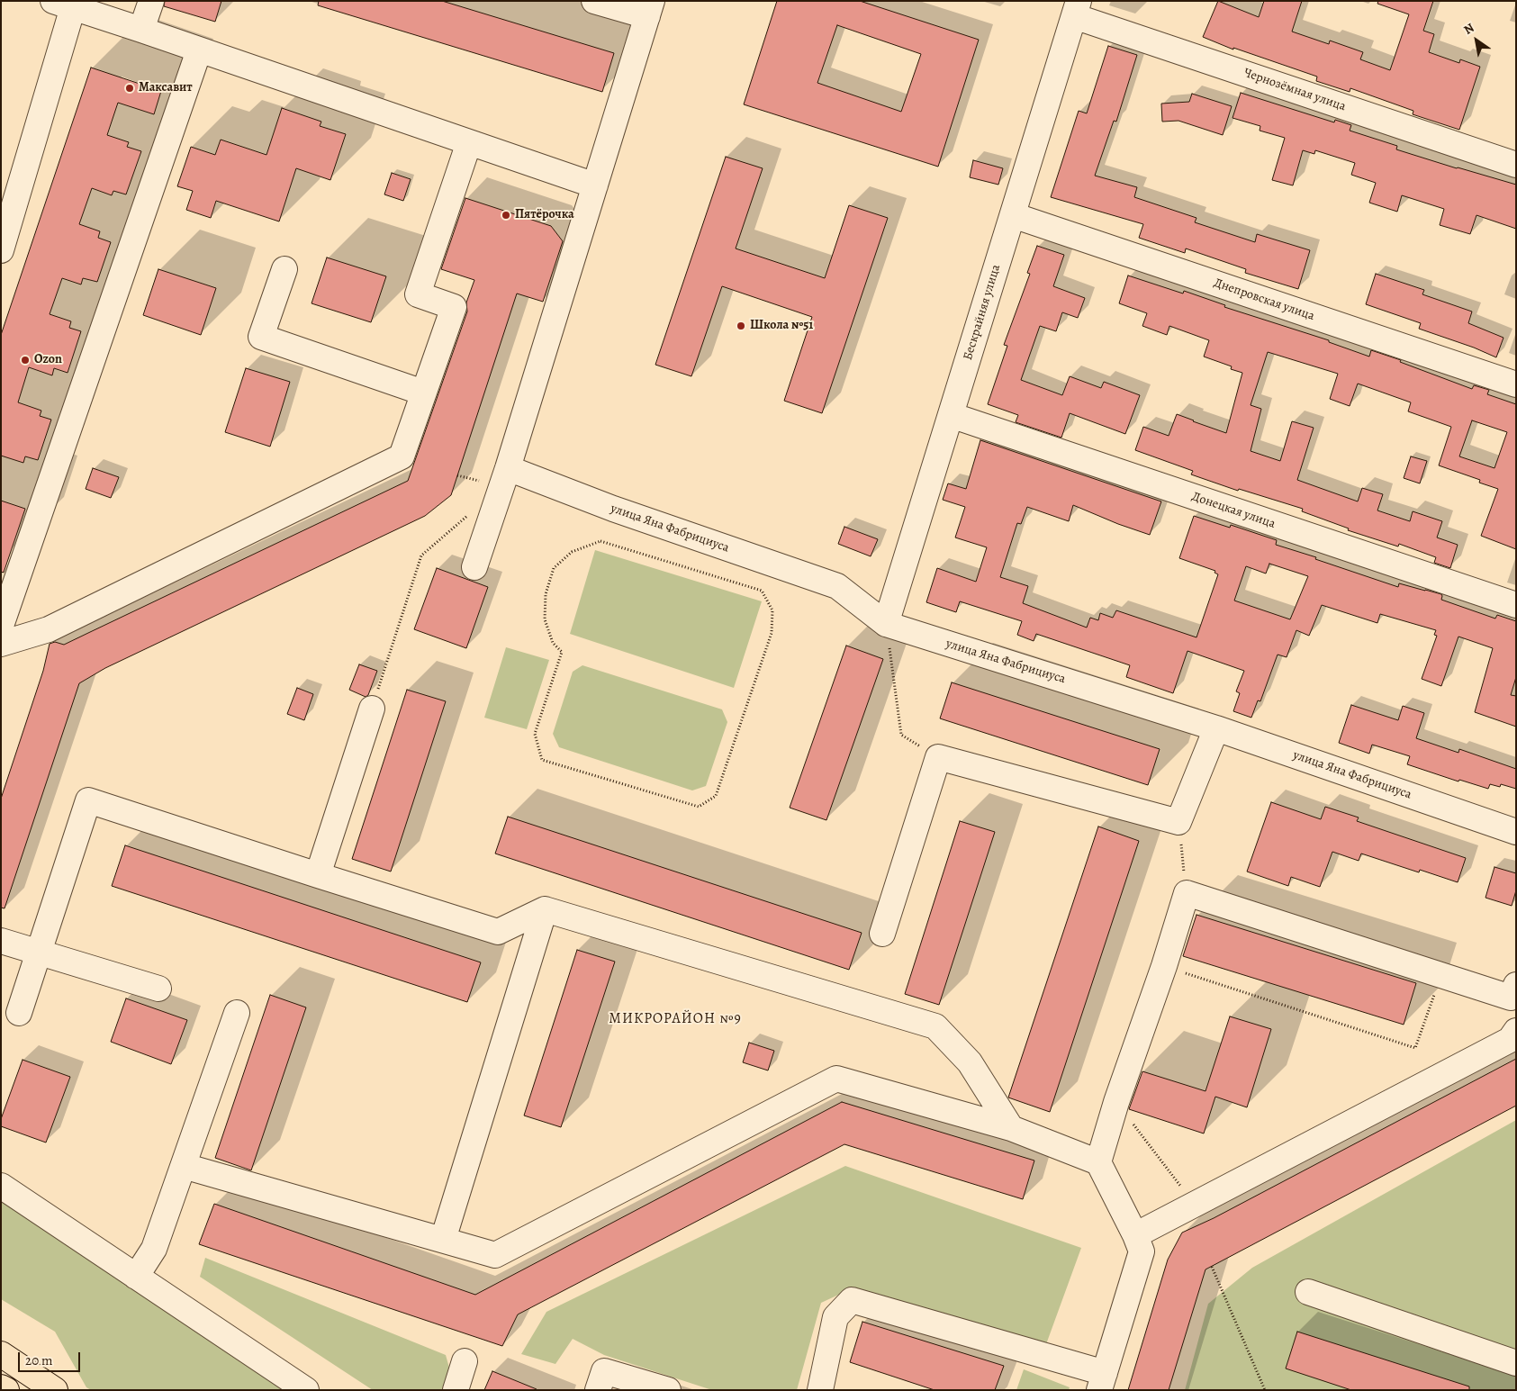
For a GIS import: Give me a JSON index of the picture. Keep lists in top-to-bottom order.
{
  "streets": {
    "street": [
      "Чернозёмная улица",
      "Днепровская улица",
      "Бескрайняя улица",
      "Донецкая улица",
      "улица Яна Фабрициуса"
    ]
  },
  "crossings": [
    ["Чернозёмная улица", "Бескрайняя улица"],
    ["Днепровская улица", "Бескрайняя улица"],
    ["Бескрайняя улица", "Донецкая улица"],
    ["Бескрайняя улица", "улица Яна Фабрициуса"]
  ],
  "districts": ["МИКРОРАЙОН №9"],
  "places": [
    "Максавит",
    "Пятёрочка",
    "Школа №51",
    "Ozon"
  ],
  "scale_bar": "20 m",
  "north": "top left"
}
